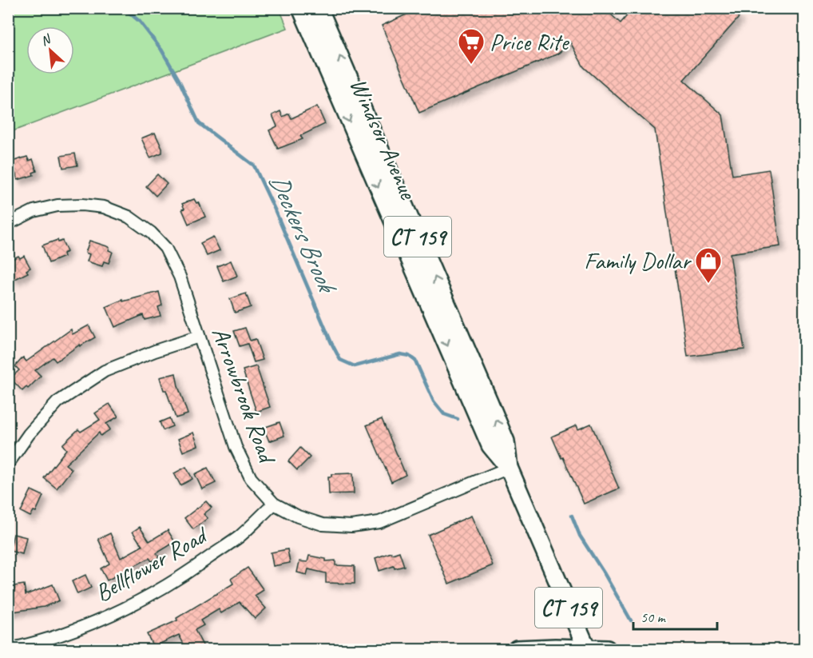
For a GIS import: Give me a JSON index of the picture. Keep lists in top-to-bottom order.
{
  "streets": {
    "main road": ["Windsor Avenue", "CT 159"],
    "street": ["Arrowbrook Road", "Bellflower Road"]
  },
  "crossings": [
    ["Windsor Avenue", "Arrowbrook Road"],
    ["Arrowbrook Road", "Bellflower Road"]
  ],
  "water": ["Deckers Brook"],
  "places": {
    "supermarket": ["Price Rite"],
    "shop": ["Family Dollar"]
  },
  "scale_bar": "50 m",
  "north": "top left"
}
